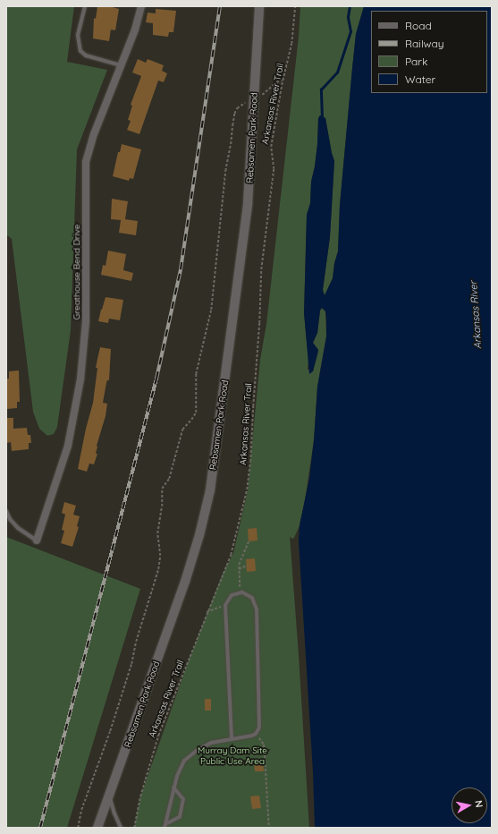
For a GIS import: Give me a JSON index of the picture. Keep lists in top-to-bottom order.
{
  "streets": {
    "street": ["Rebsamen Park Road", "Greathouse Bend Drive"],
    "path": ["Arkansas River Trail"]
  },
  "water": ["Arkansas River"],
  "parks": ["Murray Dam Site Public Use Area"],
  "legend": [
    "Road",
    "Railway",
    "Park",
    "Water"
  ],
  "north": "right"
}
